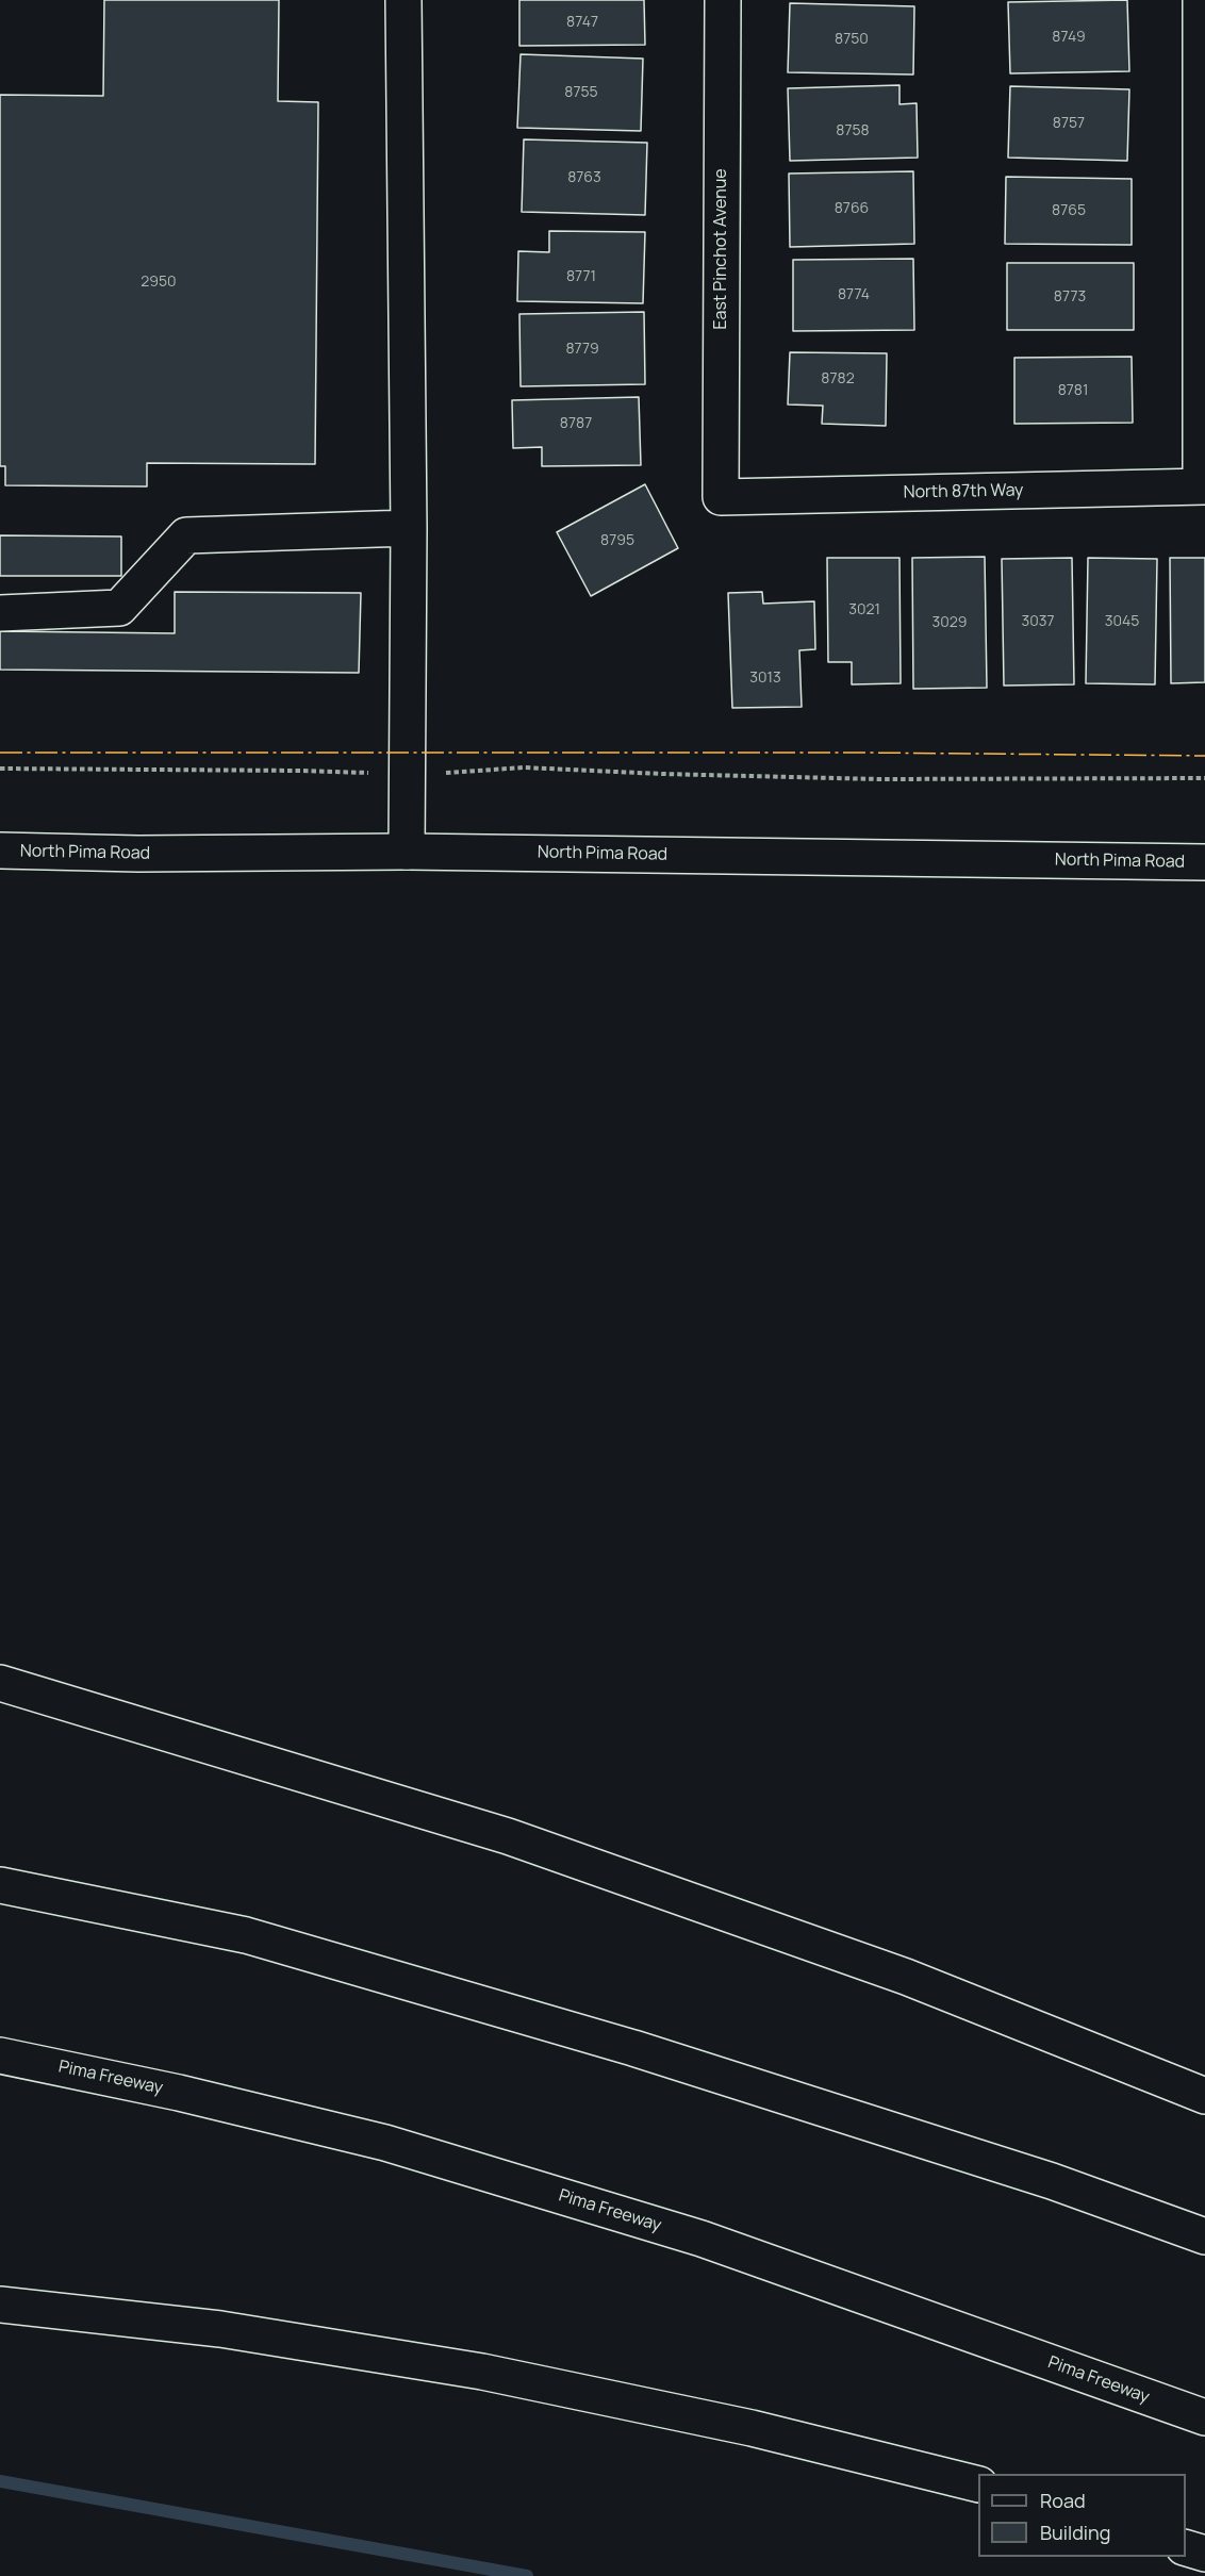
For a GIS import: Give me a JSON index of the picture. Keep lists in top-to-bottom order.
{
  "streets": {
    "main road": [
      "East Pinchot Avenue",
      "North 87th Way",
      "North Pima Road",
      "Pima Freeway"
    ]
  },
  "crossings": [
    ["East Pinchot Avenue", "North 87th Way"]
  ],
  "house_numbers": [
    "8747",
    "8749",
    "8750",
    "8755",
    "8757",
    "8758",
    "8763",
    "8766",
    "8765",
    "8771",
    "2950",
    "8774",
    "8773",
    "8779",
    "8782",
    "8781",
    "8787",
    "8795",
    "3021",
    "3037",
    "3045",
    "3029",
    "3013"
  ],
  "legend": ["Road", "Building"]
}
